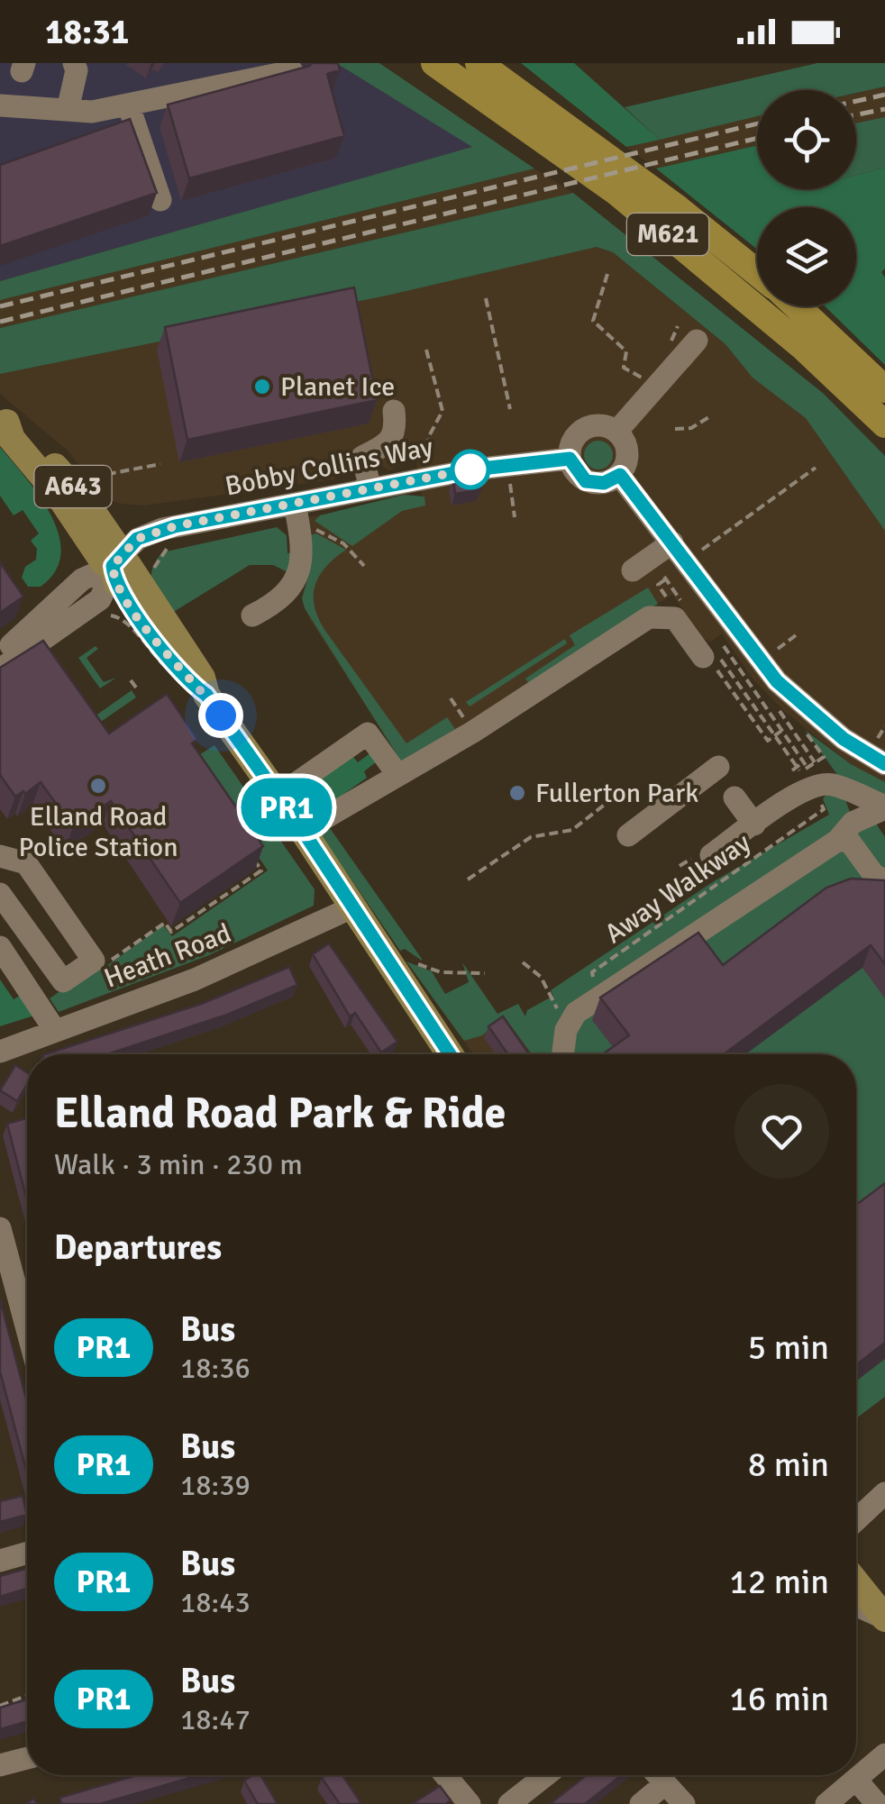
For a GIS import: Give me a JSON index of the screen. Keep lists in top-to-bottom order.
{
  "streets": {
    "highway": ["M621"],
    "main road": ["A643"],
    "street": ["Bobby Collins Way", "Heath Road"],
    "path": ["Away Walkway"]
  },
  "crossings": [
    ["Bobby Collins Way", "A643"],
    ["A643", "Heath Road"]
  ],
  "places": ["Planet Ice", "Elland Road Police Station", "Fullerton Park"],
  "lines": ["bus line PR1"],
  "page": {
    "status": "18:31",
    "on_map": "PR1",
    "heading": [
      ["Elland Road Park & Ride", "Walk · 3 min · 230 m"],
      "Departures"
    ],
    "list": [
      {
        "mark": "PR1",
        "name": "Bus",
        "note": "18:36",
        "value": "5 min"
      },
      {
        "mark": "PR1",
        "name": "Bus",
        "note": "18:39",
        "value": "8 min"
      },
      {
        "mark": "PR1",
        "name": "Bus",
        "note": "18:43",
        "value": "12 min"
      },
      {
        "mark": "PR1",
        "name": "Bus",
        "note": "18:47",
        "value": "16 min"
      }
    ]
  }
}
